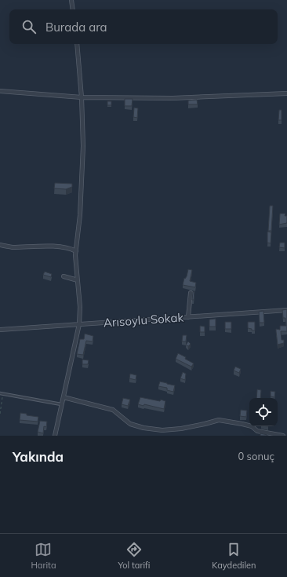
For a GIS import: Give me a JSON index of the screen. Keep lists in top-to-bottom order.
{
  "streets": {
    "street": ["Arısoylu Sokak"]
  },
  "page": {
    "search": "Burada ara",
    "heading": ["Yakında", "0 sonuç"],
    "nav": ["Harita", "Yol tarifi", "Kaydedilen"]
  }
}
